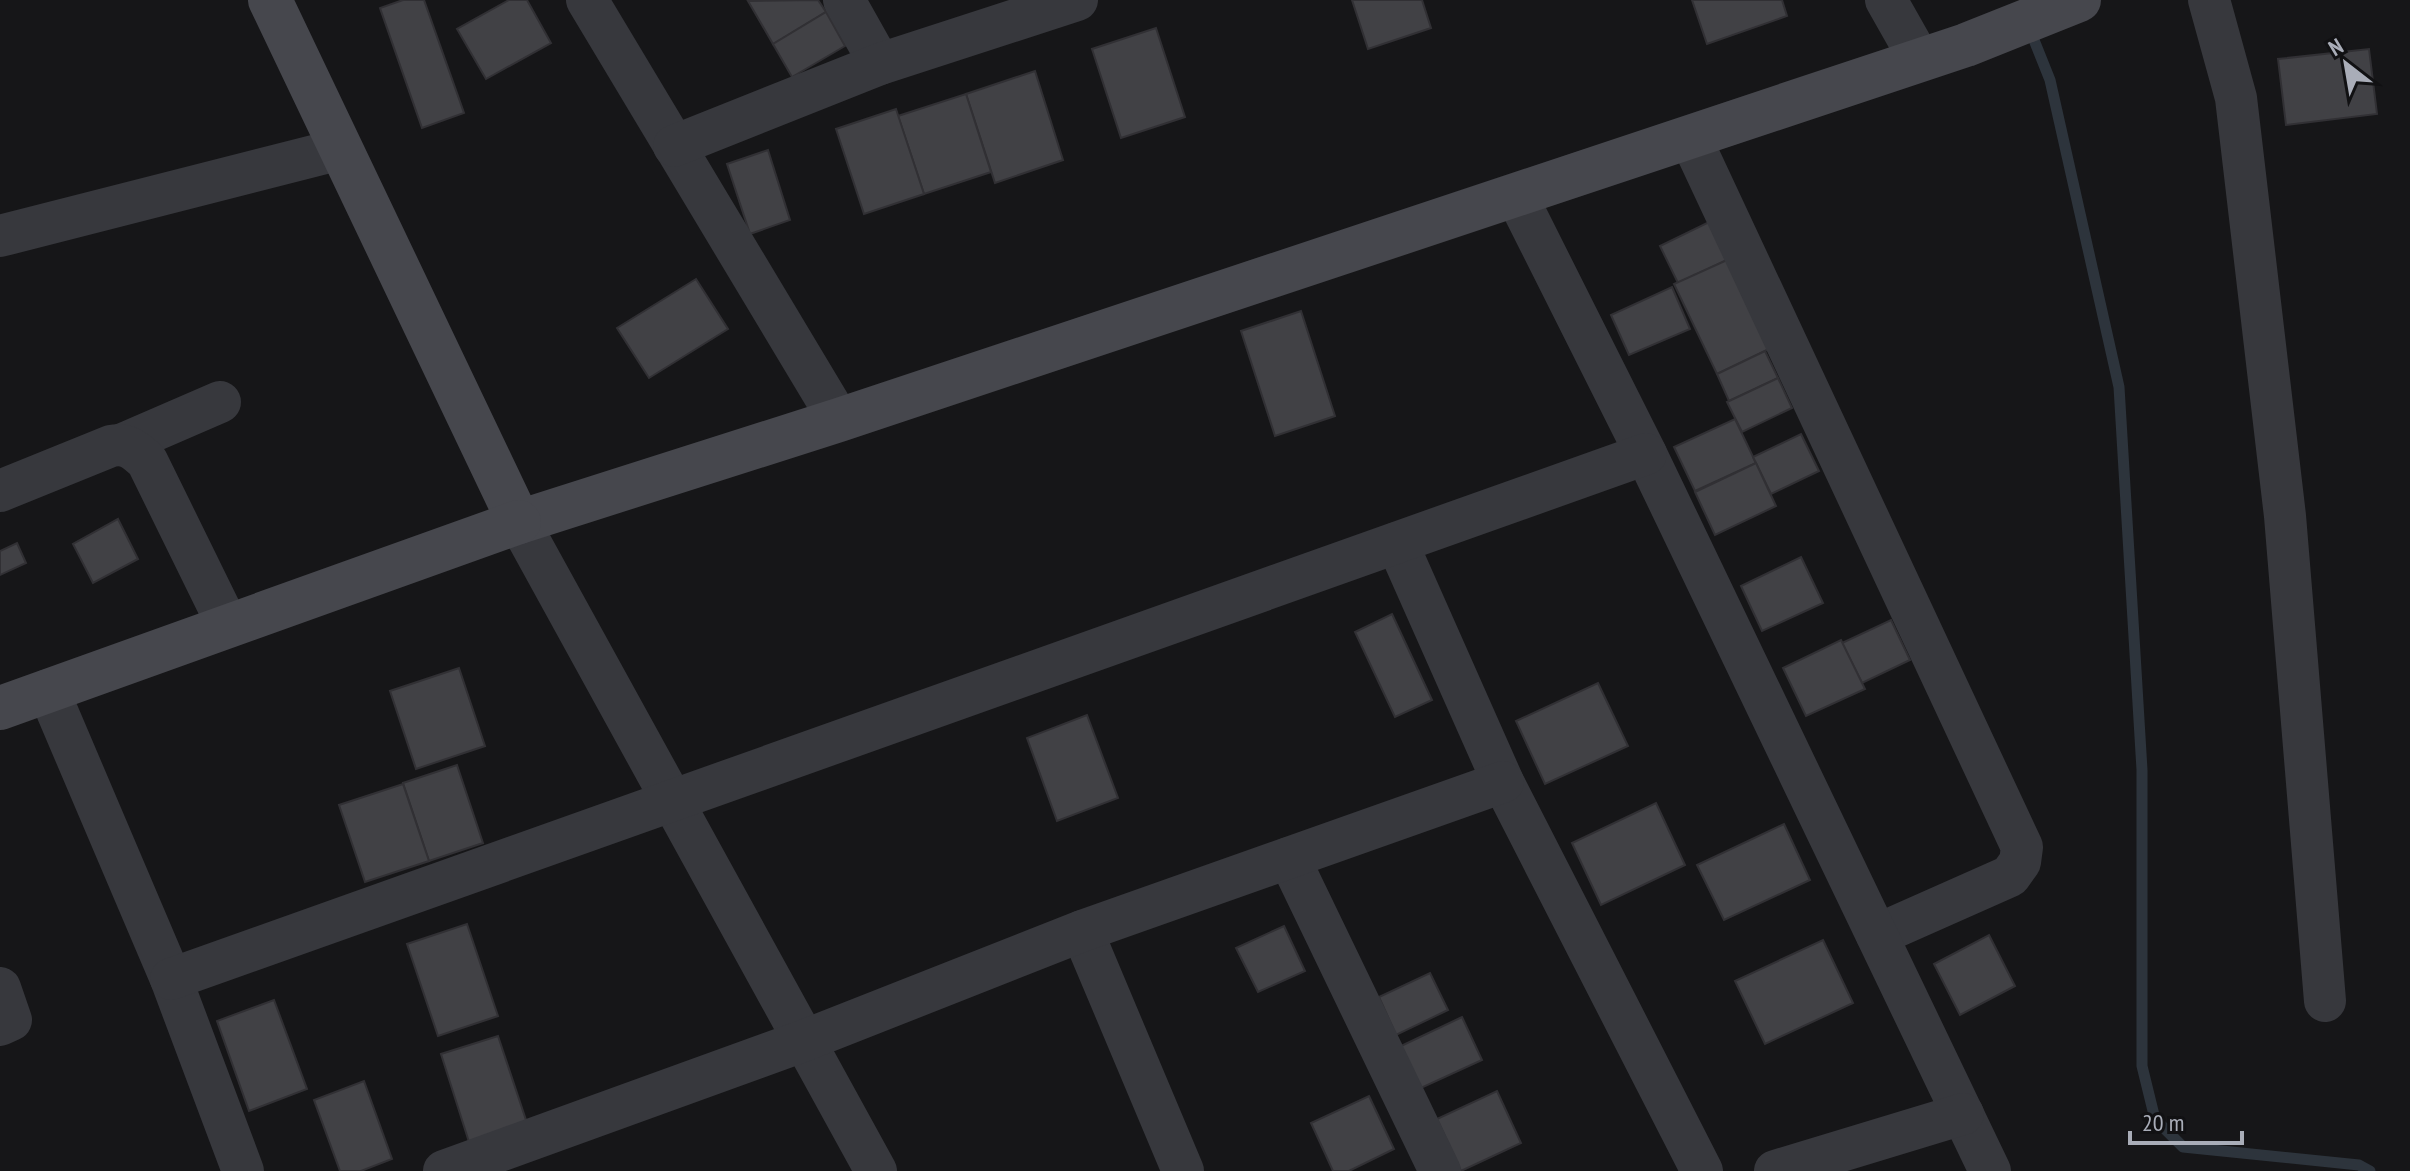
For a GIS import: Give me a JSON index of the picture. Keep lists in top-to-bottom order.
{
  "scale_bar": "20 m",
  "north": "top left"
}
